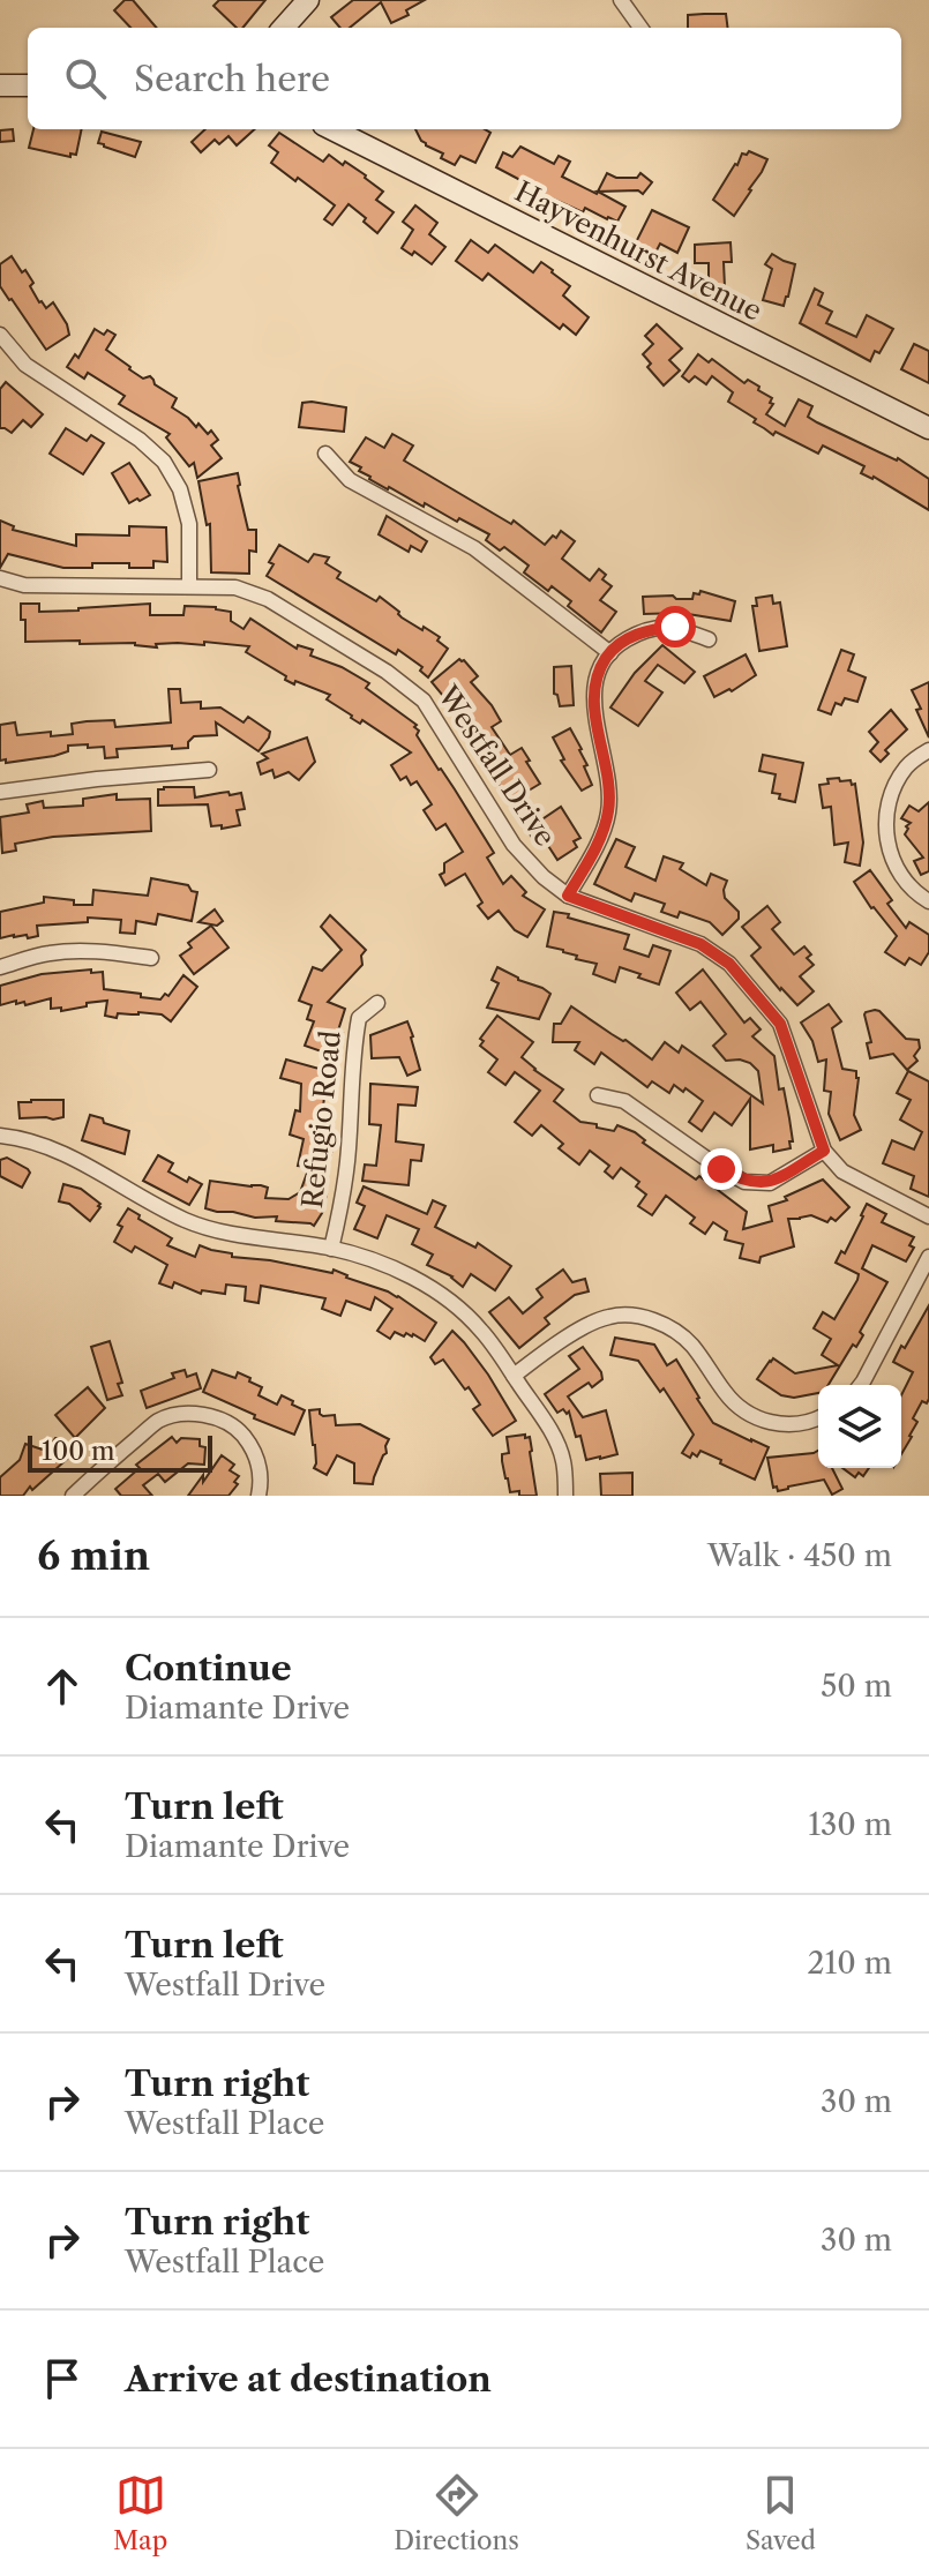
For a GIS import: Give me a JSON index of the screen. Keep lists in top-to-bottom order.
{
  "streets": {
    "main road": ["Hayvenhurst Avenue"],
    "street": ["Westfall Drive", "Refugio Road"]
  },
  "scale_bar": "100 m",
  "page": {
    "search": "Search here",
    "scale": "100 m",
    "heading": ["6 min", "Walk · 450 m"],
    "list": [
      ["Continue", "Diamante Drive", "50 m"],
      ["Turn left", "Diamante Drive", "130 m"],
      ["Turn left", "Westfall Drive", "210 m"],
      ["Turn right", "Westfall Place", "30 m"],
      ["Turn right", "Westfall Place", "30 m"],
      "Arrive at destination"
    ],
    "nav": ["Map", "Directions", "Saved"]
  }
}
